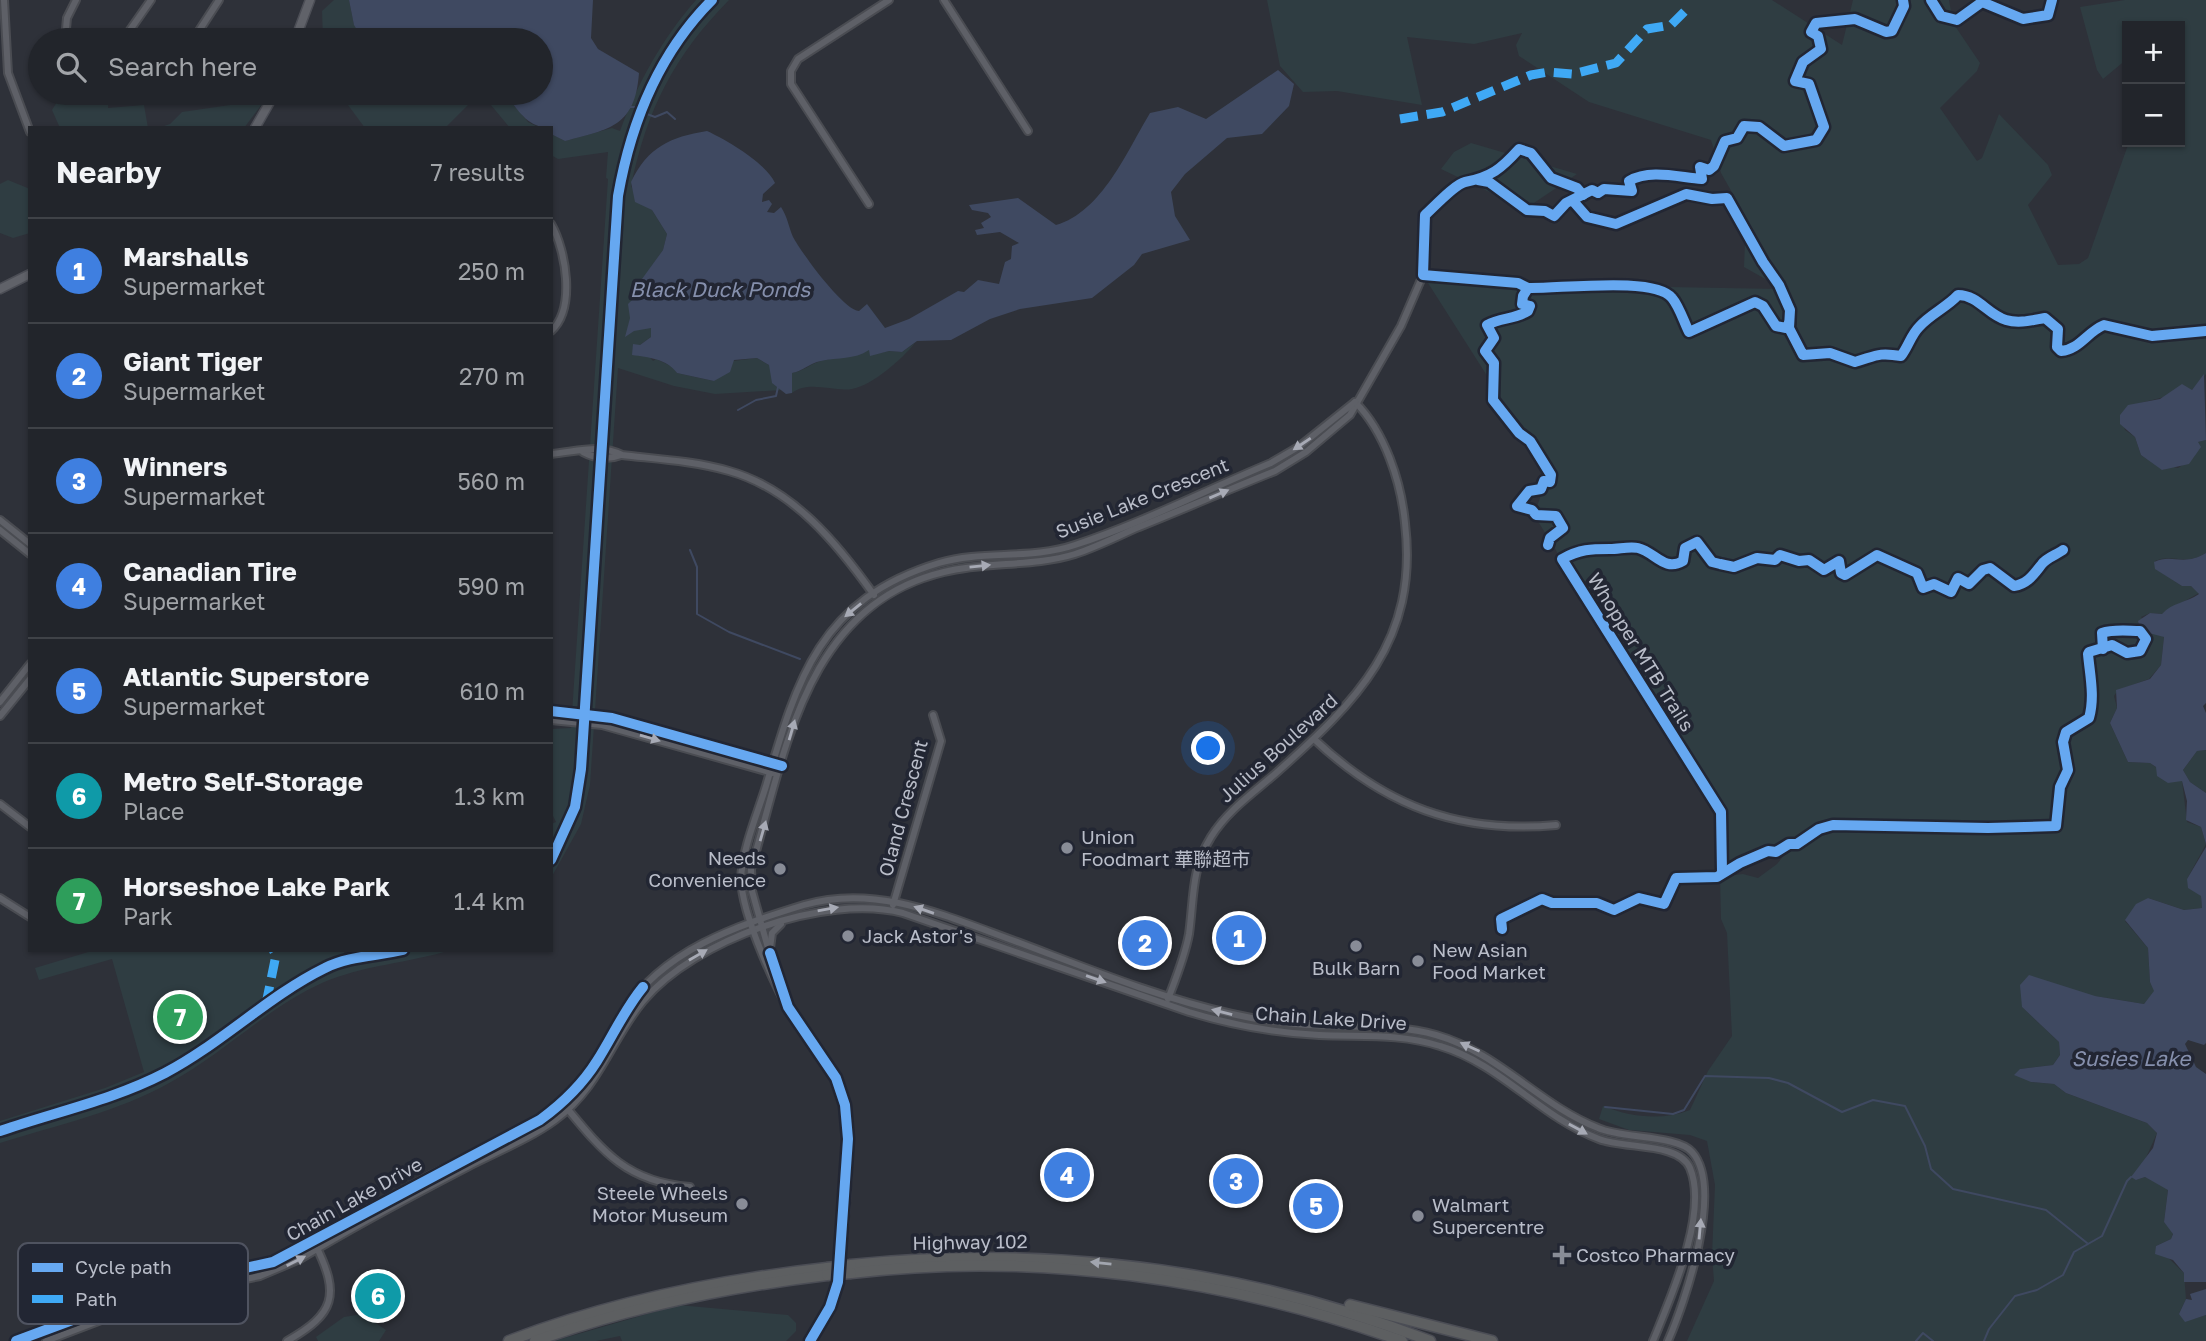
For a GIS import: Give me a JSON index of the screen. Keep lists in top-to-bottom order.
{
  "streets": {
    "highway": ["Highway 102"],
    "street": [
      "Susie Lake Crescent",
      "Julius Boulevard",
      "Oland Crescent",
      "Chain Lake Drive"
    ],
    "cycle path": ["Whopper MTB Trails"]
  },
  "crossings": [
    ["Susie Lake Crescent", "Julius Boulevard"],
    ["Susie Lake Crescent", "Chain Lake Drive"],
    ["Julius Boulevard", "Chain Lake Drive"],
    ["Oland Crescent", "Chain Lake Drive"]
  ],
  "water": ["Black Duck Ponds", "Susies Lake"],
  "places": {
    "other": [
      "Union Foodmart 華聯超市",
      "Needs Convenience",
      "Jack Astor's",
      "Bulk Barn",
      "New Asian Food Market",
      "Steele Wheels Motor Museum",
      "Walmart Supercentre"
    ],
    "health": ["Costco Pharmacy"]
  },
  "legend": ["Cycle path", "Path"],
  "page": {
    "map_buttons": ["+", "−"],
    "search": "Search here",
    "heading": ["Nearby", "7 results"],
    "list": [
      {
        "mark": "1",
        "name": "Marshalls",
        "note": "Supermarket",
        "value": "250 m"
      },
      {
        "mark": "2",
        "name": "Giant Tiger",
        "note": "Supermarket",
        "value": "270 m"
      },
      {
        "mark": "3",
        "name": "Winners",
        "note": "Supermarket",
        "value": "560 m"
      },
      {
        "mark": "4",
        "name": "Canadian Tire",
        "note": "Supermarket",
        "value": "590 m"
      },
      {
        "mark": "5",
        "name": "Atlantic Superstore",
        "note": "Supermarket",
        "value": "610 m"
      },
      {
        "mark": "6",
        "name": "Metro Self-Storage",
        "note": "Place",
        "value": "1.3 km"
      },
      {
        "mark": "7",
        "name": "Horseshoe Lake Park",
        "note": "Park",
        "value": "1.4 km"
      }
    ],
    "pins": [
      "1",
      "2",
      "7",
      "4",
      "3",
      "5",
      "6"
    ]
  }
}
